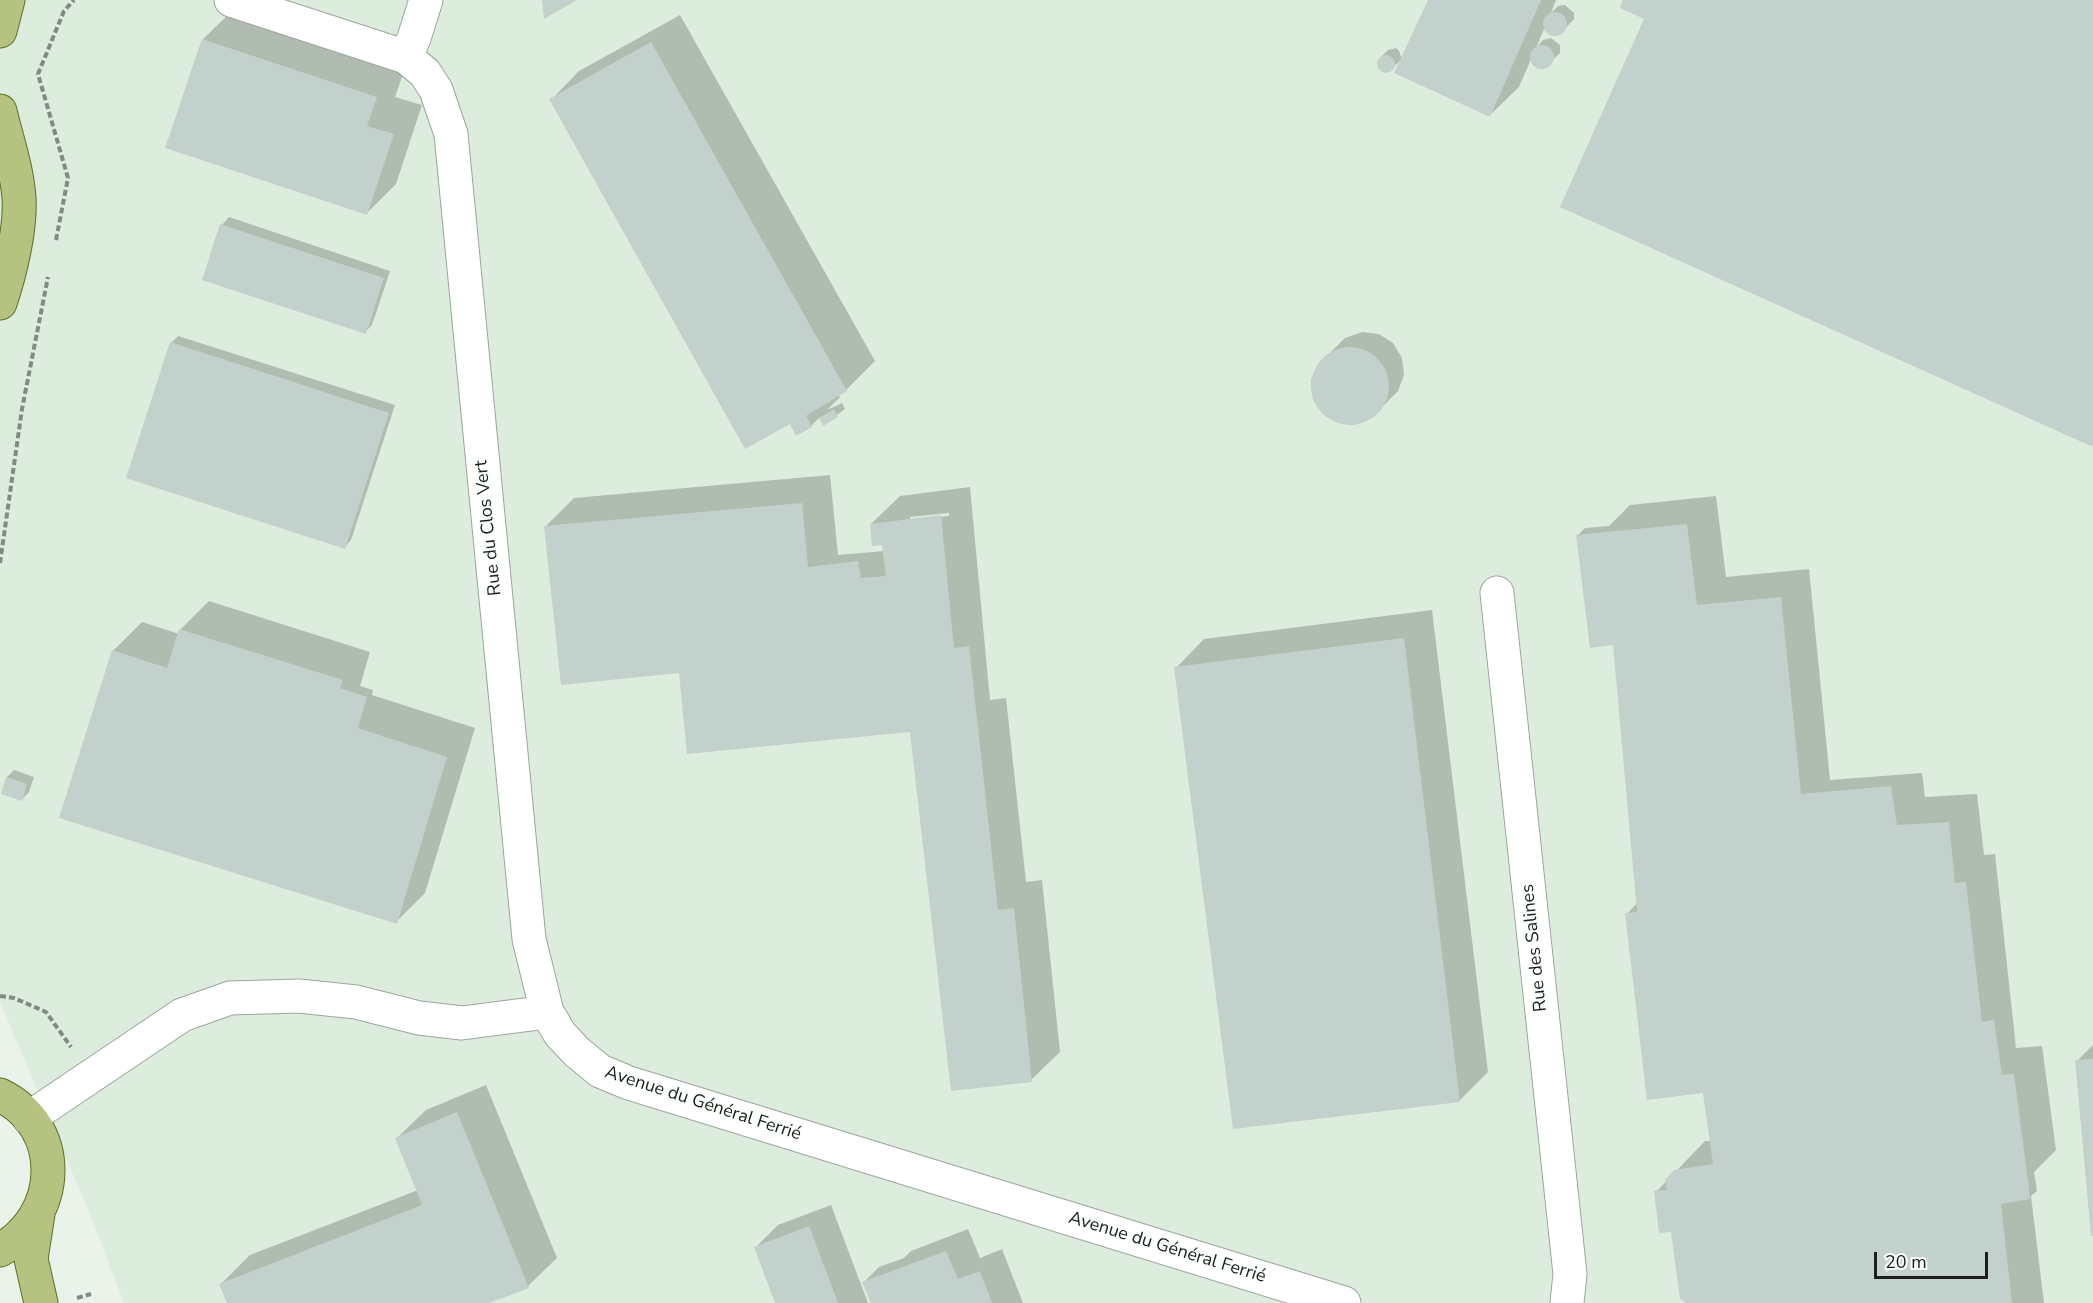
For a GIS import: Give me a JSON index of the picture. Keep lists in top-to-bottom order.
{
  "streets": {
    "street": ["Rue du Clos Vert", "Rue des Salines", "Avenue du Général Ferrié"]
  },
  "crossings": [
    ["Rue du Clos Vert", "Avenue du Général Ferrié"]
  ],
  "scale_bar": "20 m"
}
